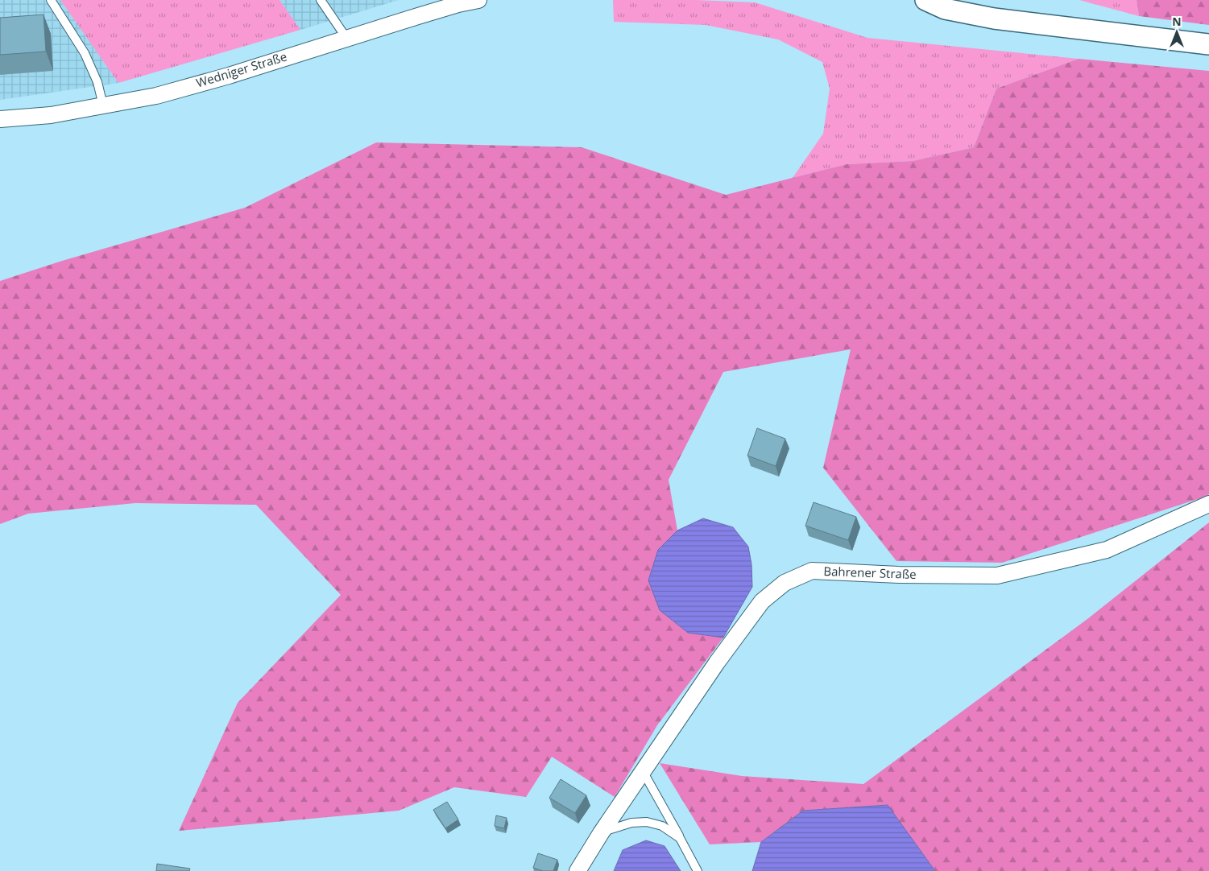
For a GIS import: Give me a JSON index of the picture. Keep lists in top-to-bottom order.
{
  "streets": {
    "street": ["Wedniger Straße", "Bahrener Straße"]
  },
  "north": "top"
}
